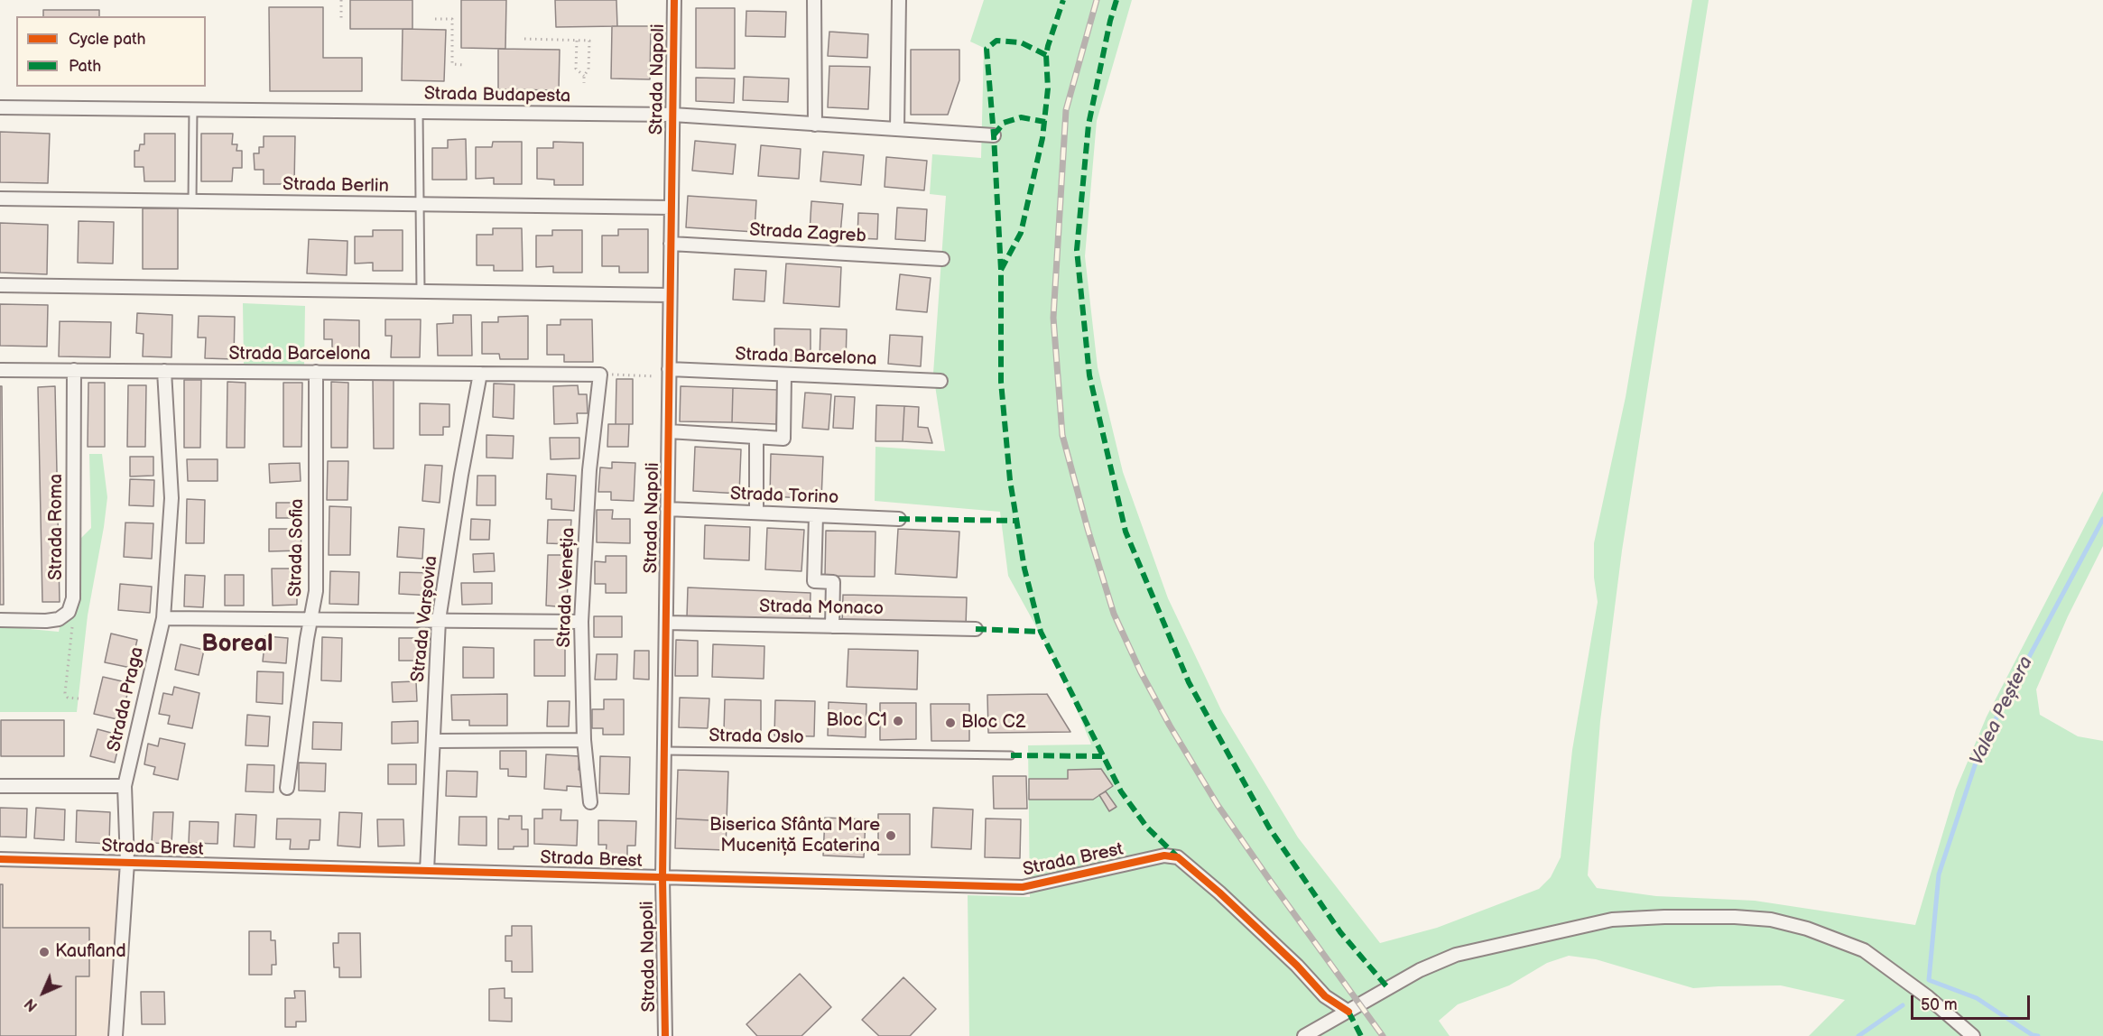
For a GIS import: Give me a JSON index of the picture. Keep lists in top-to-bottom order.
{
  "streets": {
    "street": [
      "Strada Napoli",
      "Strada Budapesta",
      "Strada Berlin",
      "Strada Zagreb",
      "Strada Barcelona",
      "Strada Torino",
      "Strada Roma",
      "Strada Sofia",
      "Strada Veneția",
      "Strada Monaco",
      "Strada Varșovia",
      "Strada Praga",
      "Strada Brest"
    ],
    "lane": ["Strada Oslo"]
  },
  "crossings": [
    ["Strada Napoli", "Strada Budapesta"],
    ["Strada Napoli", "Strada Berlin"],
    ["Strada Napoli", "Strada Zagreb"],
    ["Strada Napoli", "Strada Barcelona"],
    ["Strada Napoli", "Strada Torino"],
    ["Strada Napoli", "Strada Monaco"],
    ["Strada Napoli", "Strada Oslo"],
    ["Strada Napoli", "Strada Brest"],
    ["Strada Barcelona", "Strada Roma"],
    ["Strada Barcelona", "Strada Sofia"],
    ["Strada Barcelona", "Strada Veneția"],
    ["Strada Barcelona", "Strada Varșovia"],
    ["Strada Barcelona", "Strada Praga"],
    ["Strada Varșovia", "Strada Brest"],
    ["Strada Praga", "Strada Brest"]
  ],
  "districts": ["Boreal"],
  "water": ["Valea Peștera"],
  "places": [
    "Bloc C1",
    "Bloc C2",
    "Biserica Sfânta Mare Muceniță Ecaterina",
    "Kaufland"
  ],
  "legend": ["Cycle path", "Path"],
  "scale_bar": "50 m",
  "north": "bottom left"
}
